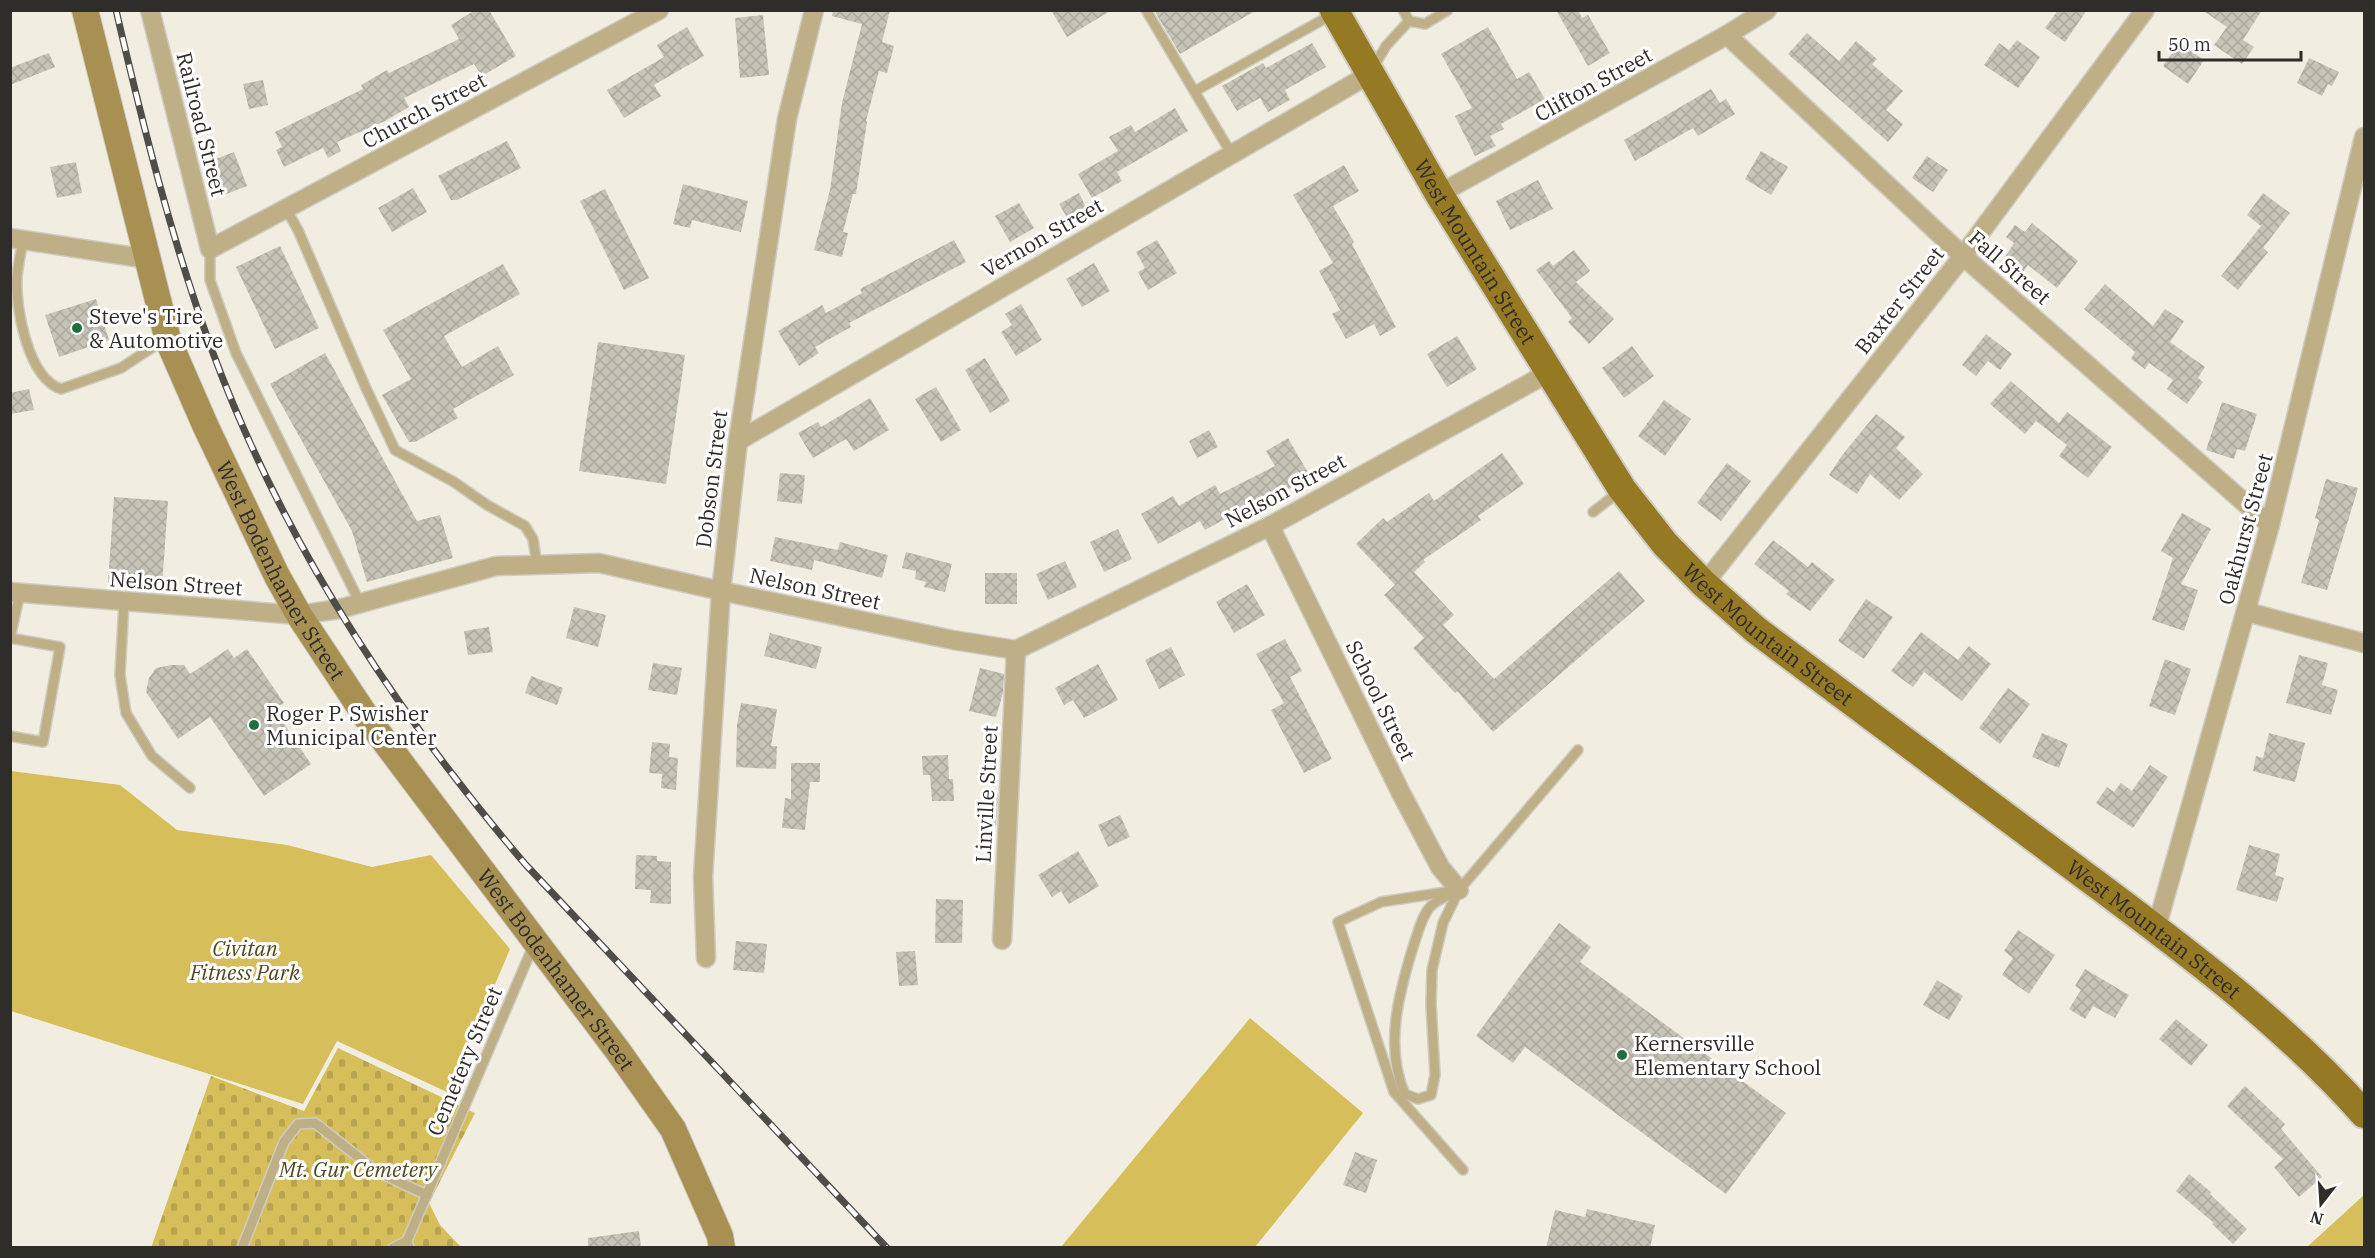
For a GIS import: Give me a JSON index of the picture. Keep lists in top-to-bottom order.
{
  "streets": {
    "main road": ["West Mountain Street", "West Bodenhamer Street"],
    "street": [
      "Clifton Street",
      "Church Street",
      "Railroad Street",
      "Vernon Street",
      "Fall Street",
      "Baxter Street",
      "Dobson Street",
      "Nelson Street",
      "Oakhurst Street",
      "School Street",
      "Linville Street"
    ],
    "lane": ["Cemetery Street"]
  },
  "crossings": [
    ["Clifton Street", "West Mountain Street"],
    ["Clifton Street", "Fall Street"],
    ["Church Street", "Railroad Street"],
    ["Vernon Street", "West Mountain Street"],
    ["Vernon Street", "Dobson Street"],
    ["West Mountain Street", "Baxter Street"],
    ["West Mountain Street", "Nelson Street"],
    ["West Mountain Street", "Oakhurst Street"],
    ["Fall Street", "Baxter Street"],
    ["Fall Street", "Oakhurst Street"],
    ["Dobson Street", "Nelson Street"],
    ["Nelson Street", "West Bodenhamer Street"],
    ["Nelson Street", "School Street"],
    ["Nelson Street", "Linville Street"],
    ["West Bodenhamer Street", "Cemetery Street"]
  ],
  "parks": ["Civitan Fitness Park", "Mt. Gur Cemetery"],
  "places": ["Steve's Tire & Automotive", "Roger P. Swisher Municipal Center", "Kernersville Elementary School"],
  "scale_bar": "50 m",
  "north": "bottom"
}
